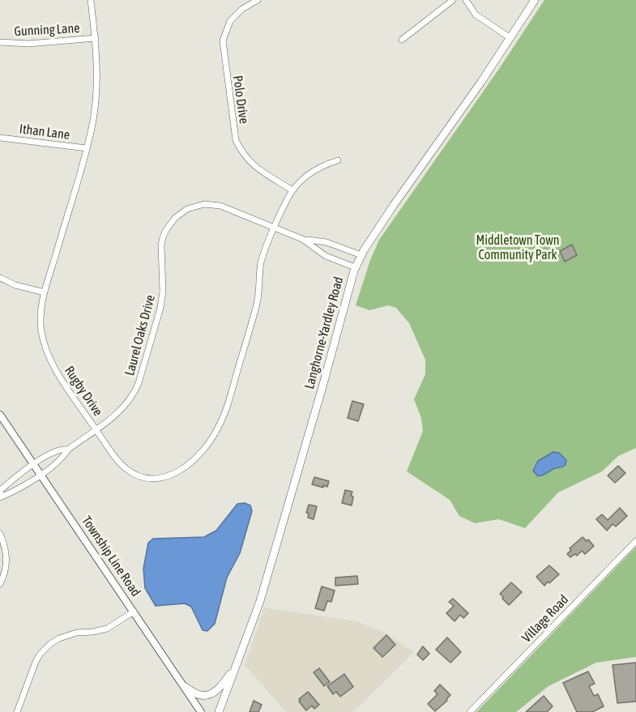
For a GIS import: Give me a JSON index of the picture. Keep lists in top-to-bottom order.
{
  "streets": {
    "main road": ["Langhorne-Yardley Road"],
    "street": [
      "Gunning Lane",
      "Polo Drive",
      "Ithan Lane",
      "Laurel Oaks Drive",
      "Rugby Drive",
      "Township Line Road",
      "Village Road"
    ]
  },
  "crossings": [
    ["Gunning Lane", "Rugby Drive"],
    ["Polo Drive", "Rugby Drive"],
    ["Ithan Lane", "Rugby Drive"],
    ["Langhorne-Yardley Road", "Laurel Oaks Drive"],
    ["Laurel Oaks Drive", "Rugby Drive"],
    ["Laurel Oaks Drive", "Township Line Road"]
  ],
  "parks": ["Middletown Town Community Park"]
}
